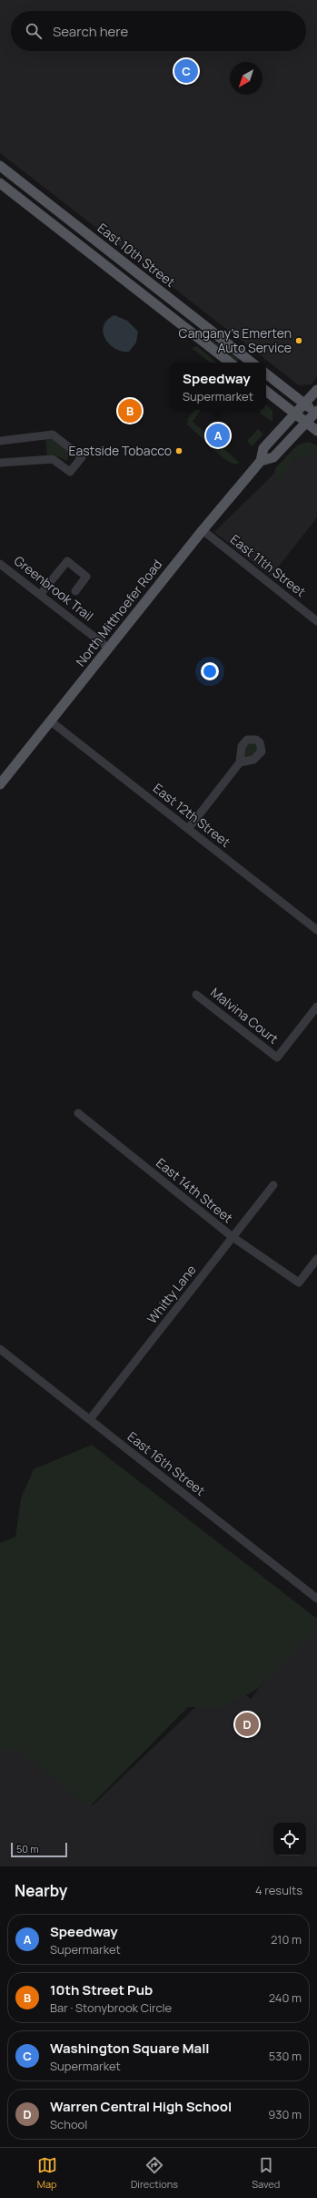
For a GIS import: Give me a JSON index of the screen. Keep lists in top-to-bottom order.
{
  "streets": {
    "main road": ["East 10th Street", "North Mitthoefer Road"],
    "street": [
      "East 11th Street",
      "Greenbrook Trail",
      "East 12th Street",
      "Malvina Court",
      "East 14th Street",
      "Whitty Lane",
      "East 16th Street"
    ]
  },
  "crossings": [
    ["East 11th Street", "North Mitthoefer Road"],
    ["Greenbrook Trail", "North Mitthoefer Road"],
    ["North Mitthoefer Road", "East 12th Street"],
    ["East 14th Street", "Whitty Lane"],
    ["Whitty Lane", "East 16th Street"]
  ],
  "places": ["Cangany's Emerten Auto Service", "Eastside Tobacco"],
  "scale_bar": "50 m",
  "north": "bottom left",
  "page": {
    "search": "Search here",
    "pins": [
      "C",
      "B",
      "A",
      "D"
    ],
    "popup": ["Speedway", "Supermarket"],
    "scale": "50 m",
    "heading": ["Nearby", "4 results"],
    "list": [
      {
        "mark": "A",
        "name": "Speedway",
        "note": "Supermarket",
        "value": "210 m"
      },
      {
        "mark": "B",
        "name": "10th Street Pub",
        "note": "Bar · Stonybrook Circle",
        "value": "240 m"
      },
      {
        "mark": "C",
        "name": "Washington Square Mall",
        "note": "Supermarket",
        "value": "530 m"
      },
      {
        "mark": "D",
        "name": "Warren Central High School",
        "note": "School",
        "value": "930 m"
      }
    ],
    "nav": ["Map", "Directions", "Saved"]
  }
}
